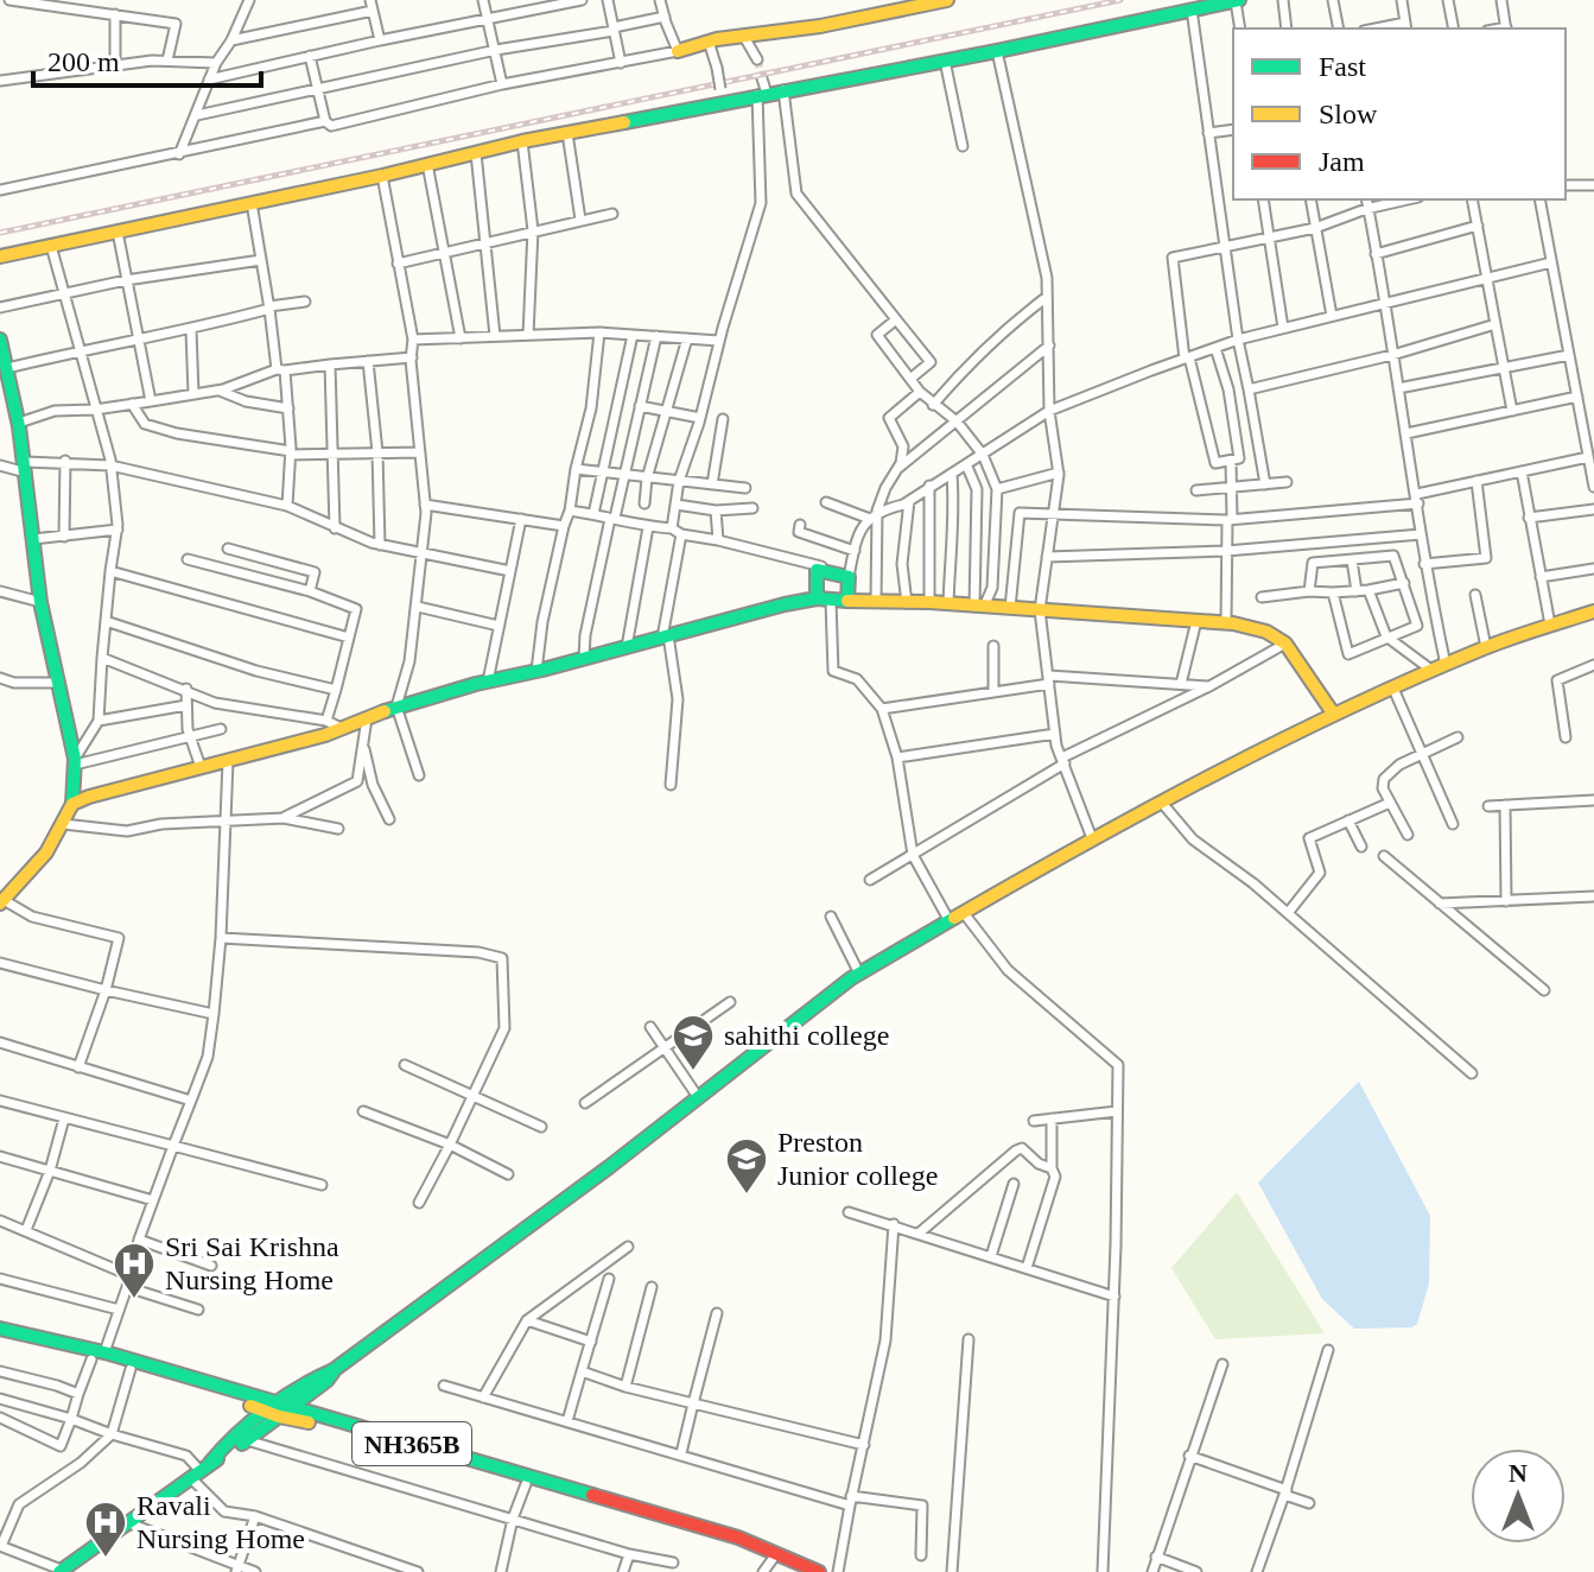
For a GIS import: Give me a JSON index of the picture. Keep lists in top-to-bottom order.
{
  "streets": {
    "main road": ["NH365B"]
  },
  "places": {
    "school or university": ["sahithi college", "Preston Junior college"],
    "hospital": ["Sri Sai Krishna Nursing Home", "Ravali Nursing Home"]
  },
  "legend": ["Fast", "Slow", "Jam"],
  "scale_bar": "200 m",
  "north": "top"
}
